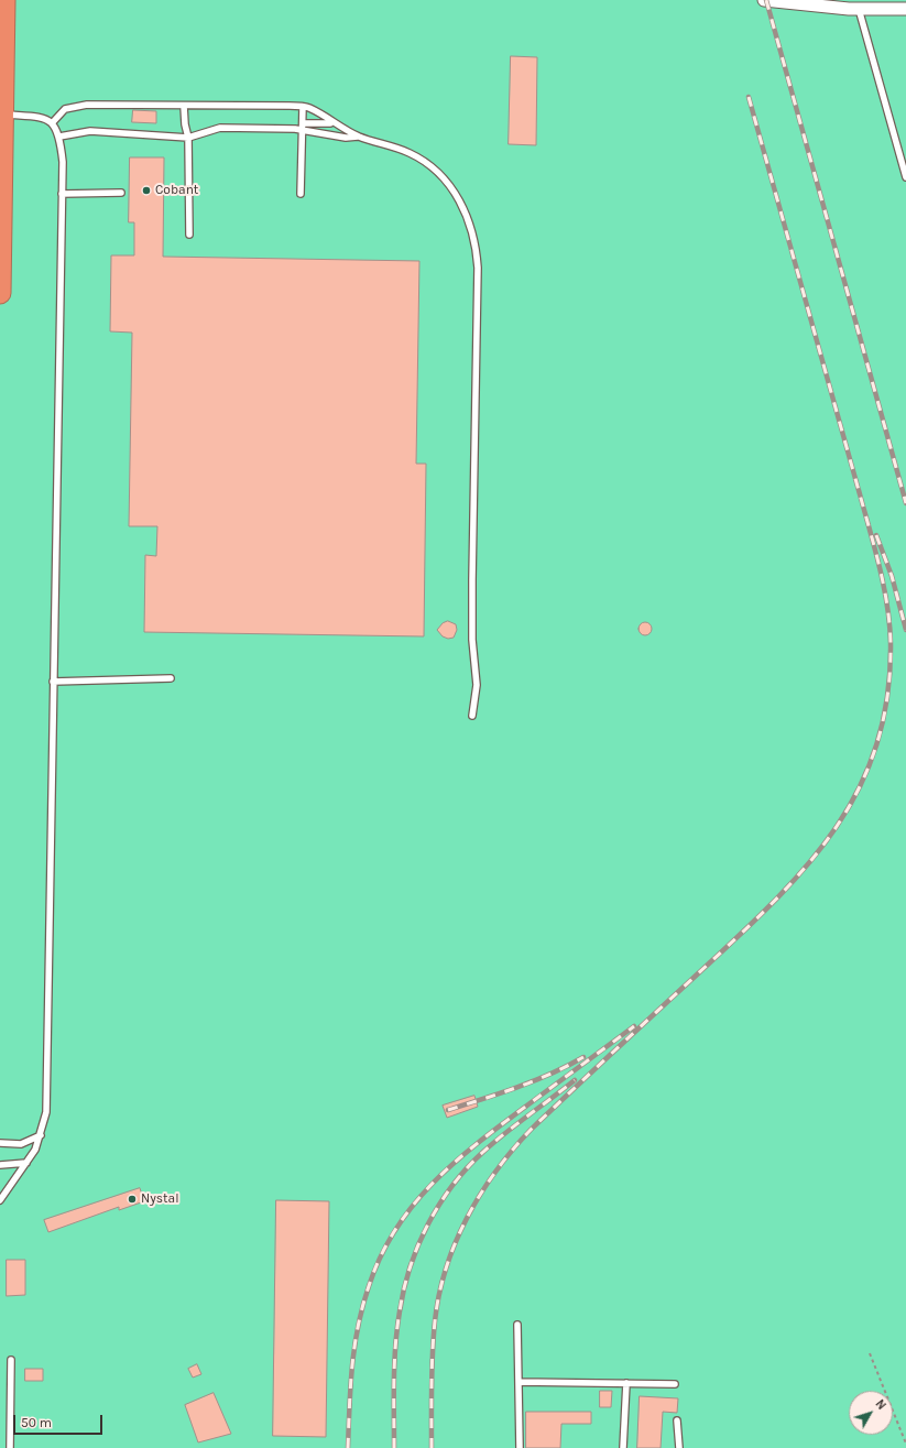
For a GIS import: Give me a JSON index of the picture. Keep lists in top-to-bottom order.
{
  "places": ["Cobant", "Nystal"],
  "scale_bar": "50 m",
  "north": "top right"
}
